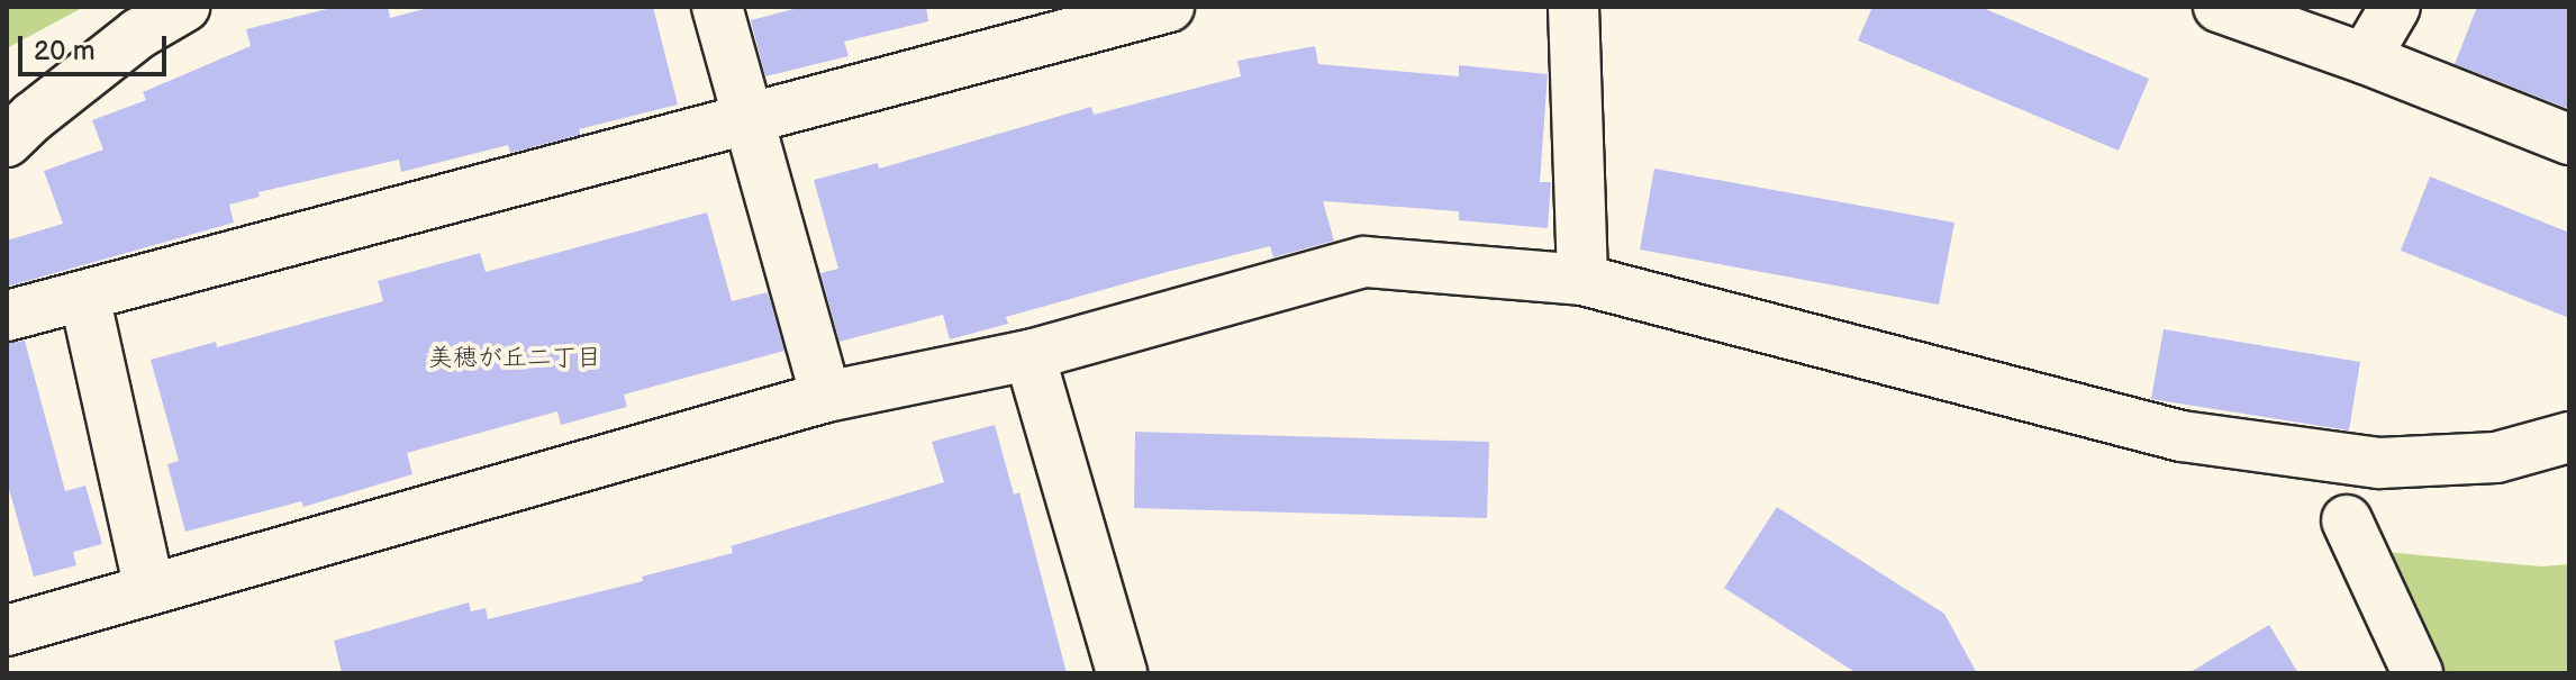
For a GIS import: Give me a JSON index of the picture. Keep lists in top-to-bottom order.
{
  "districts": ["美穂が丘二丁目"],
  "scale_bar": "20 m"
}
